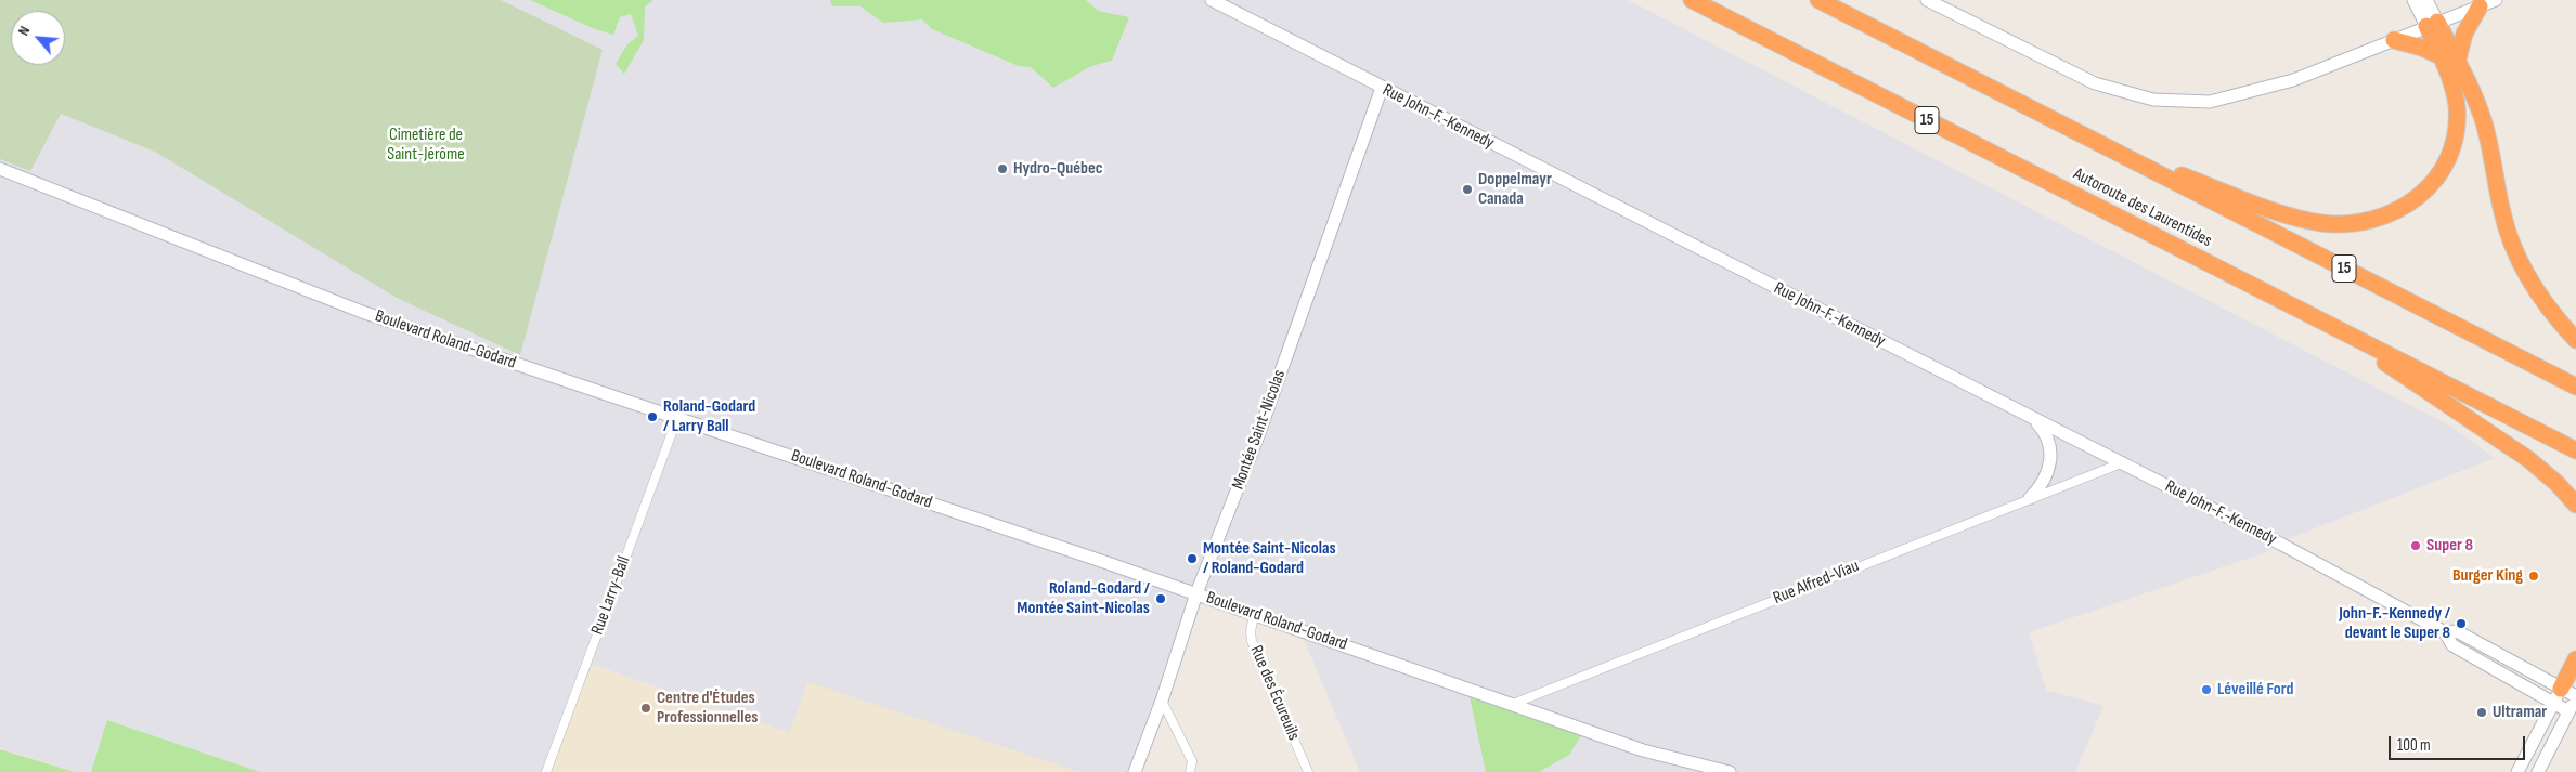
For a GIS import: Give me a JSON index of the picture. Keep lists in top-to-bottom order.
{
  "streets": {
    "highway": ["15", "Autoroute des Laurentides"],
    "street": [
      "Rue John-F.-Kennedy",
      "Boulevard Roland-Godard",
      "Montée Saint-Nicolas",
      "Rue Alfred-Viau",
      "Rue Larry-Ball",
      "Rue des Écureuils"
    ]
  },
  "crossings": [
    ["Rue John-F.-Kennedy", "Montée Saint-Nicolas"],
    ["Rue John-F.-Kennedy", "Rue Alfred-Viau"],
    ["Boulevard Roland-Godard", "Montée Saint-Nicolas"],
    ["Boulevard Roland-Godard", "Rue Alfred-Viau"],
    ["Boulevard Roland-Godard", "Rue Larry-Ball"],
    ["Boulevard Roland-Godard", "Rue des Écureuils"]
  ],
  "parks": ["Cimetière de Saint-Jérôme"],
  "places": [
    "Hydro-Québec",
    "Doppelmayr Canada",
    "Roland-Godard / Larry Ball",
    "Super 8",
    "Montée Saint-Nicolas / Roland-Godard",
    "Burger King",
    "Roland-Godard / Montée Saint-Nicolas",
    "John-F.-Kennedy / devant le Super 8",
    "Léveillé Ford",
    "Centre d'Études Professionnelles",
    "Ultramar"
  ],
  "scale_bar": "100 m",
  "north": "top left"
}
